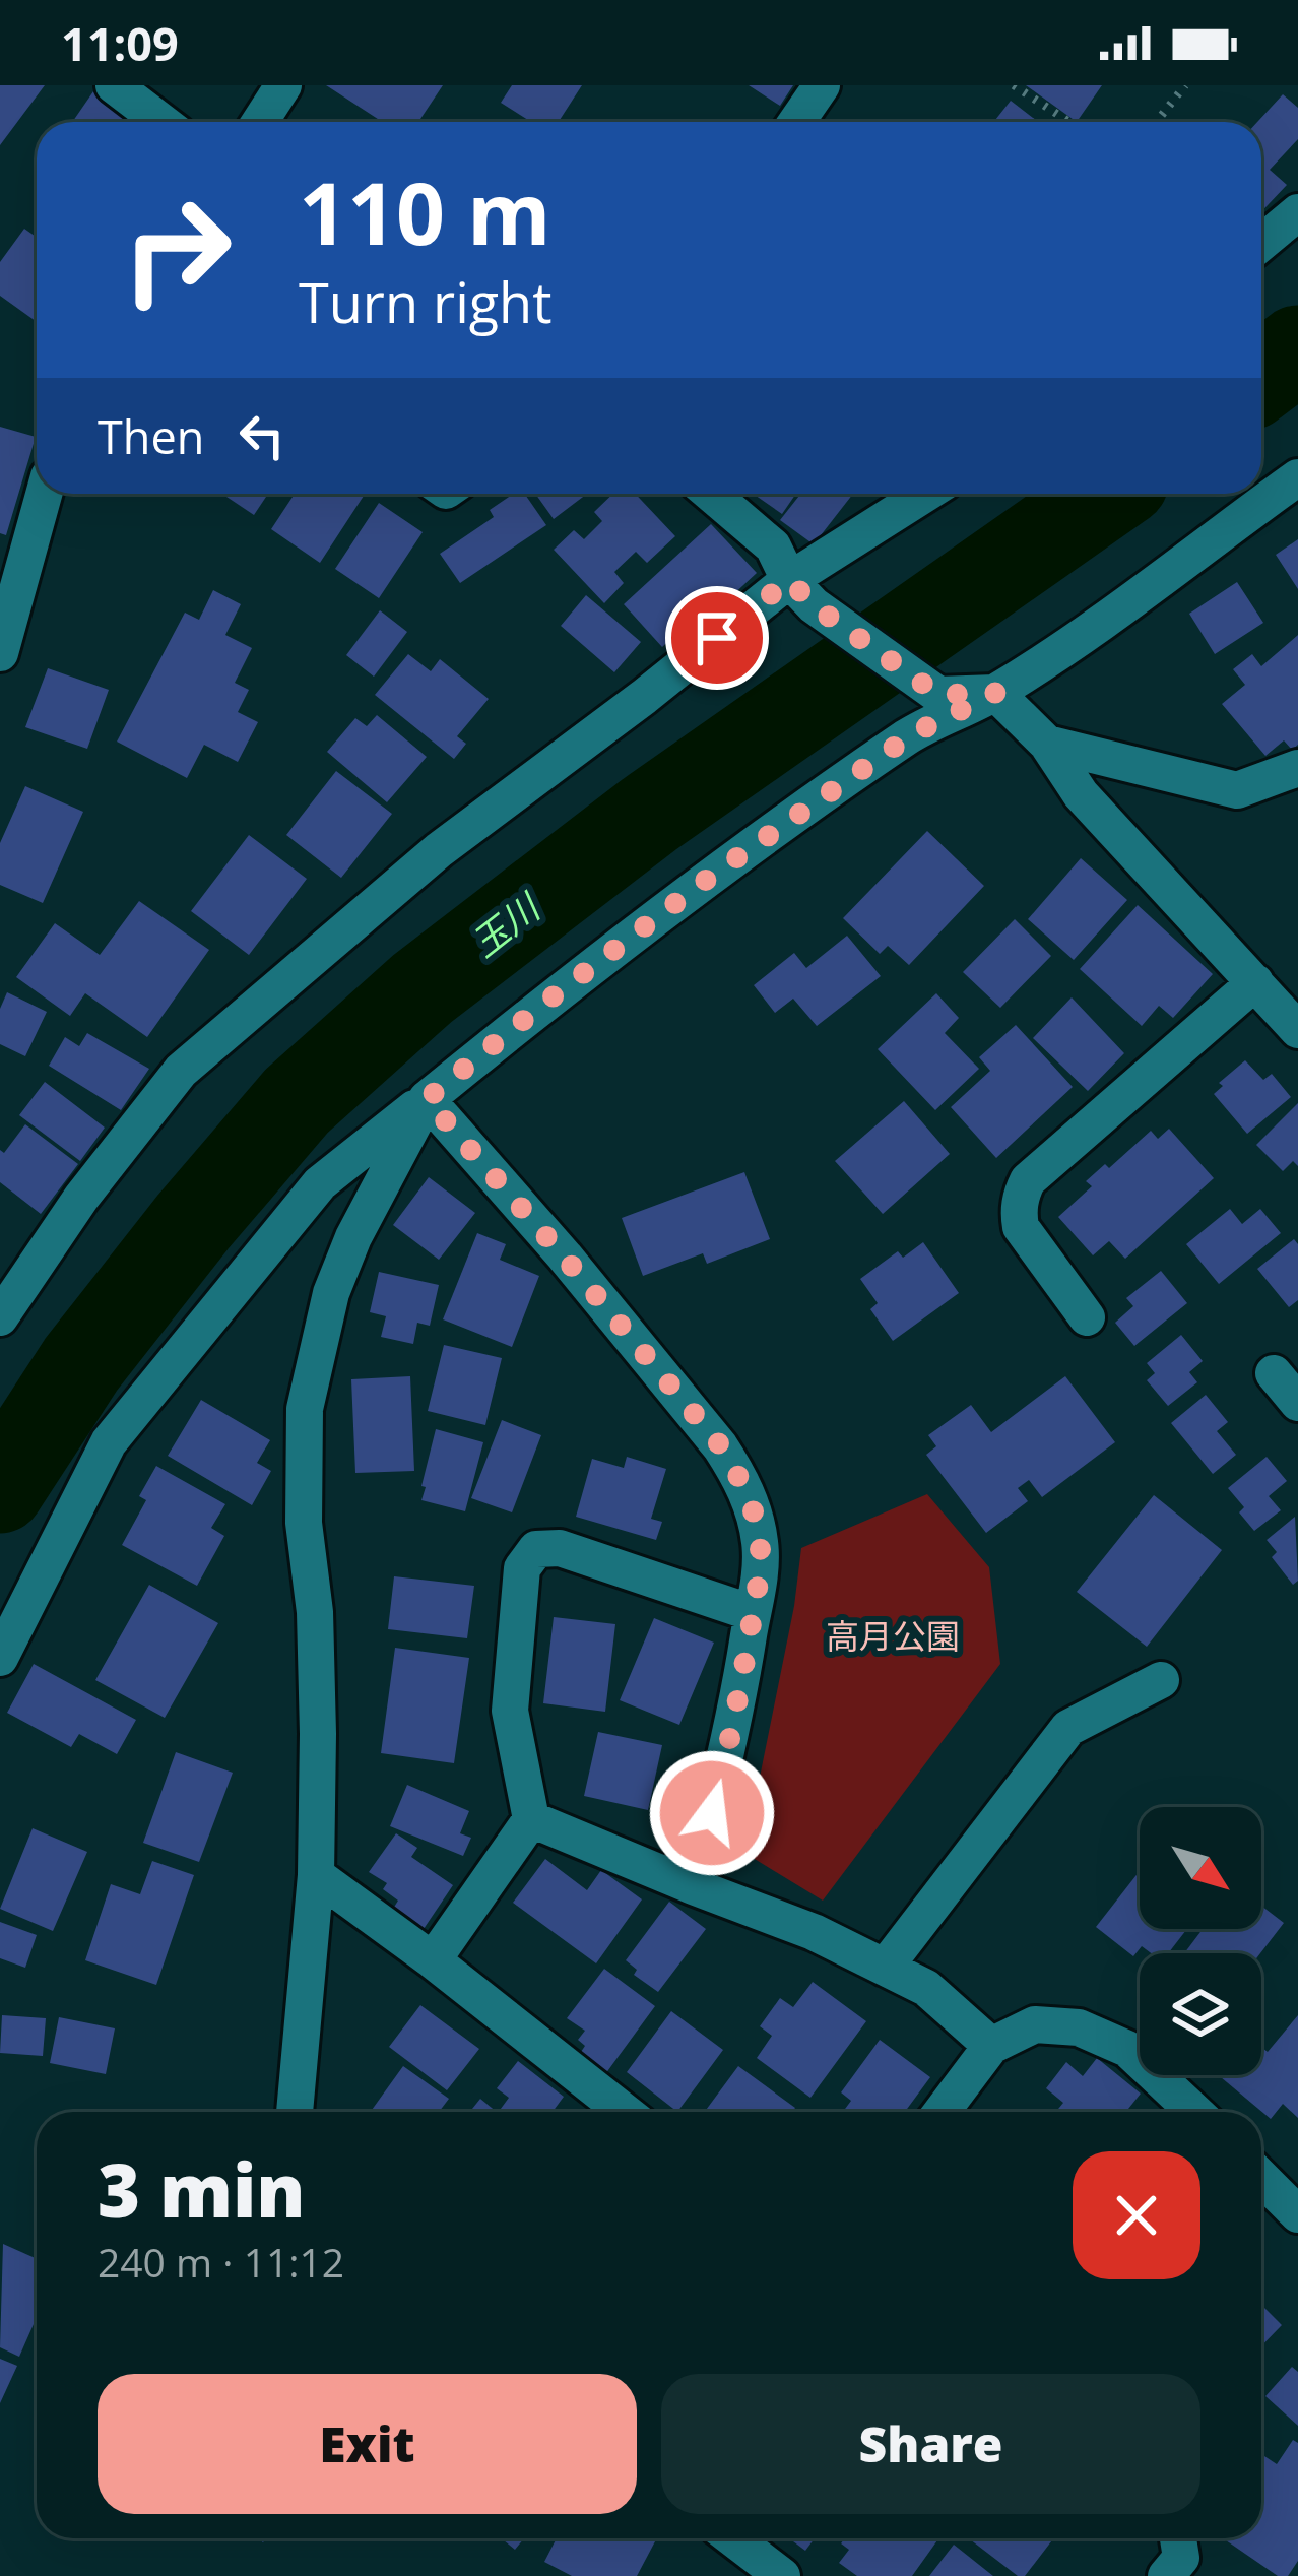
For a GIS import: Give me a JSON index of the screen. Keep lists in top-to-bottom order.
{
  "water": ["玉川"],
  "parks": ["高月公園"],
  "north": "bottom right",
  "page": {
    "status": "11:09",
    "turn": ["110 m", "Turn right"],
    "then": "Then",
    "heading": ["3 min", "240 m · 11:12"],
    "buttons": ["Exit", "Share"]
  }
}
